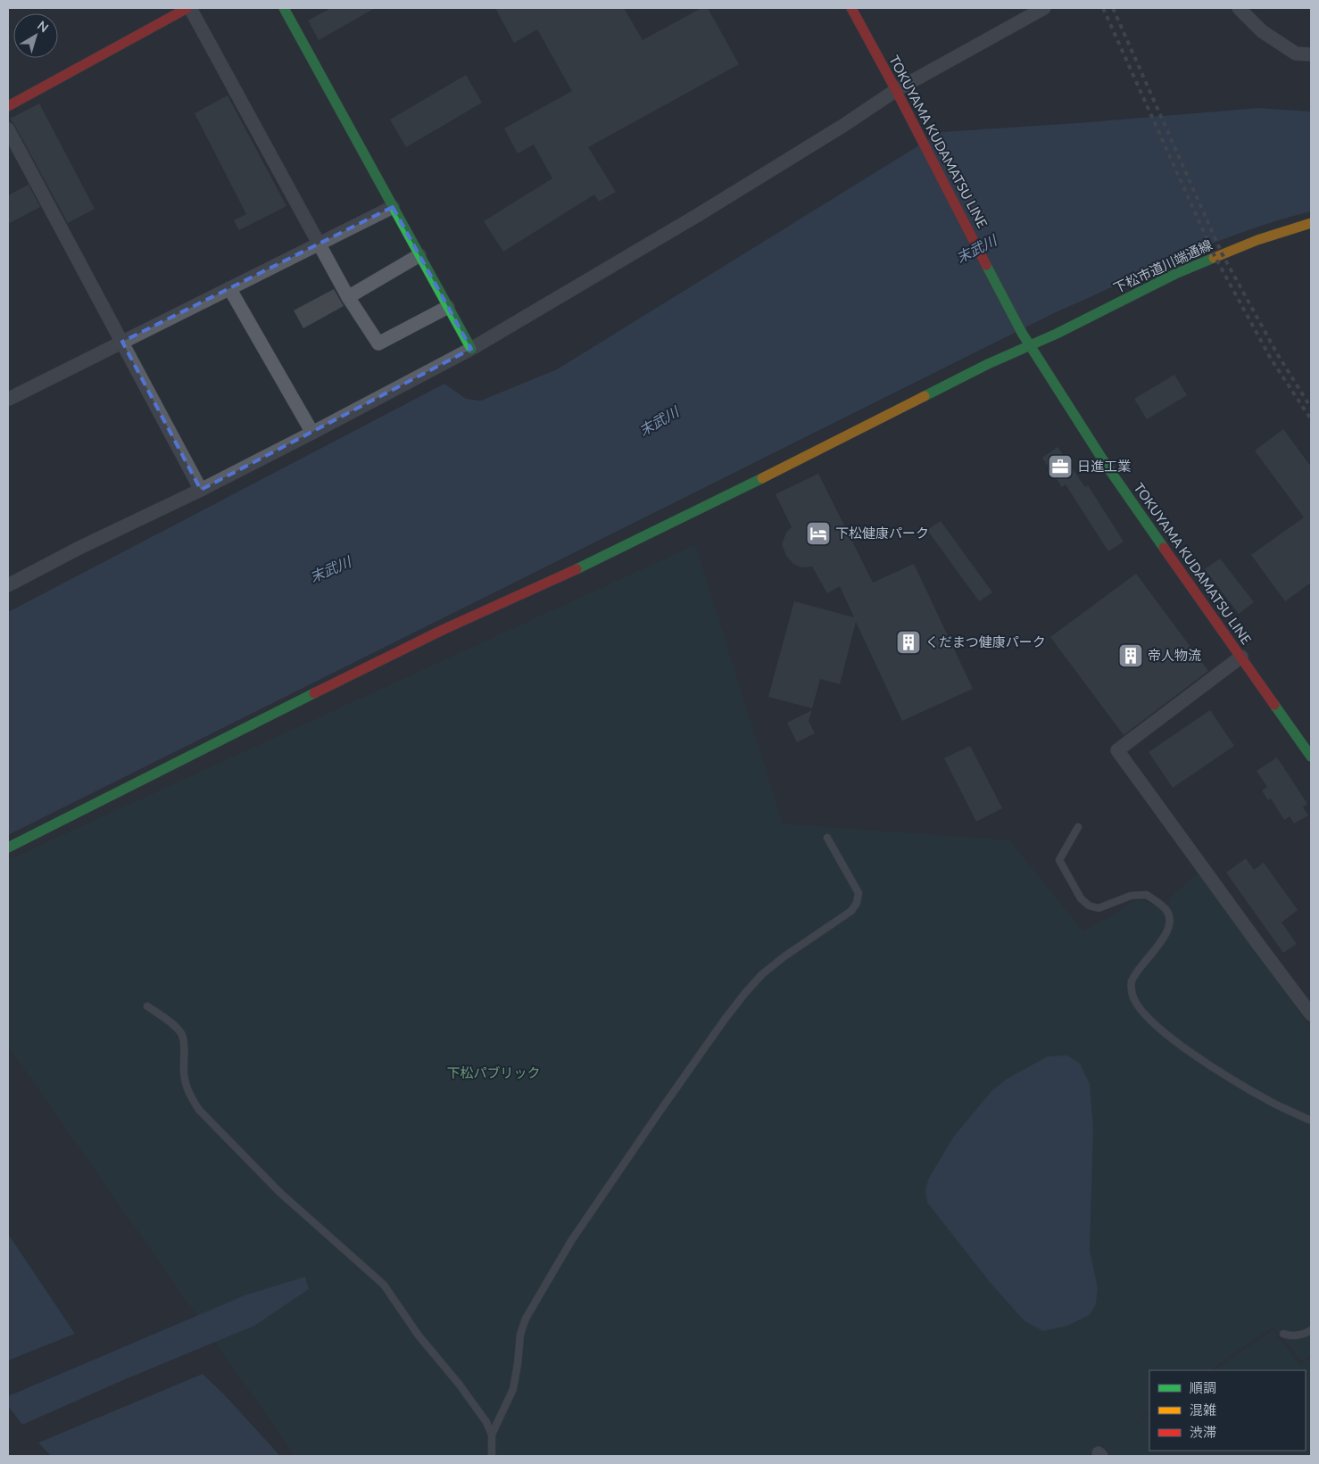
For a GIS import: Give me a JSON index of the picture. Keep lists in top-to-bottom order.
{
  "streets": {
    "street": ["TOKUYAMA KUDAMATSU LINE", "下松市道川端通線"]
  },
  "crossings": [
    ["TOKUYAMA KUDAMATSU LINE", "下松市道川端通線"]
  ],
  "water": ["末武川"],
  "parks": ["下松パブリック"],
  "places": {
    "office": ["日進工業"],
    "hotel": ["下松健康パーク"],
    "building": ["くだまつ健康パーク", "帝人物流"]
  },
  "legend": ["順調", "混雑", "渋滞"],
  "north": "top right"
}
